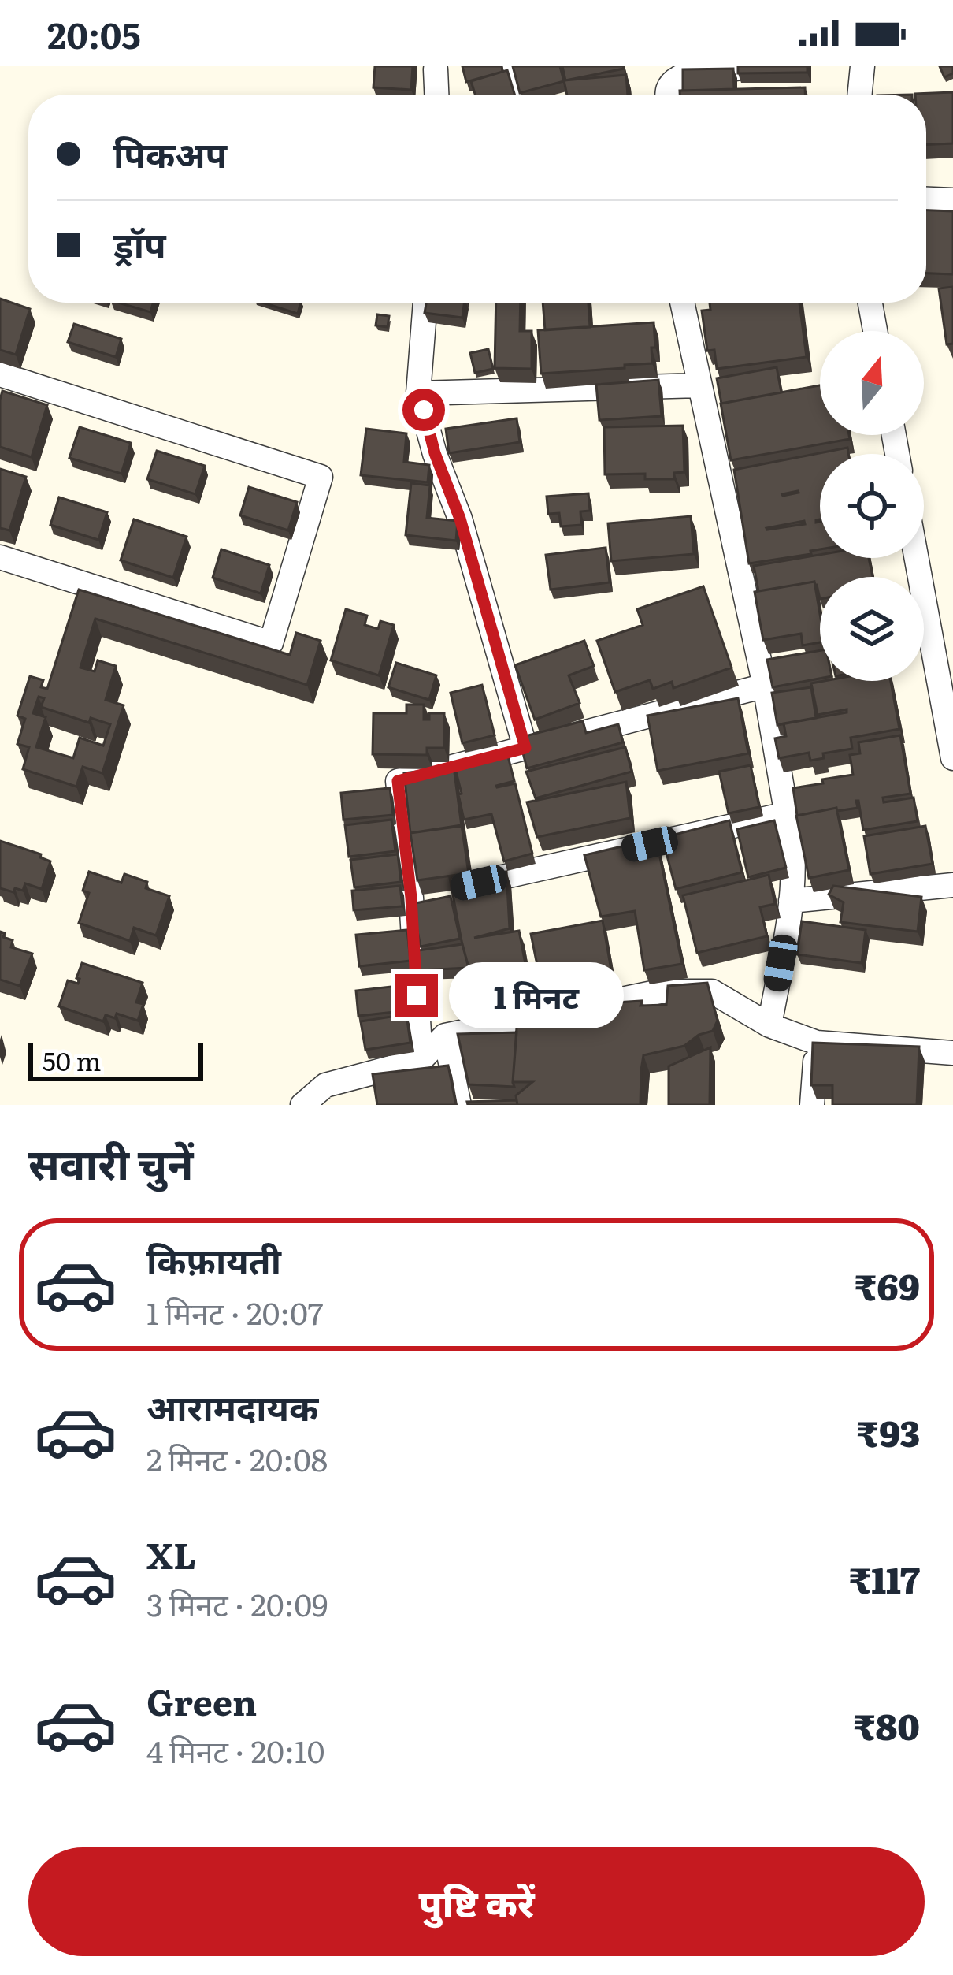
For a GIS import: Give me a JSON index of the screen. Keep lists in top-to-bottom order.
{
  "scale_bar": "50 m",
  "north": "top",
  "page": {
    "status": "20:05",
    "banner": ["पिकअप", "ड्रॉप"],
    "bubble": "1 मिनट",
    "scale": "50 m",
    "heading": "सवारी चुनें",
    "list": [
      {
        "name": "किफ़ायती",
        "note": "1 मिनट · 20:07",
        "value": "₹69"
      },
      {
        "name": "आरामदायक",
        "note": "2 मिनट · 20:08",
        "value": "₹93"
      },
      {
        "name": "XL",
        "note": "3 मिनट · 20:09",
        "value": "₹117"
      },
      {
        "name": "Green",
        "note": "4 मिनट · 20:10",
        "value": "₹80"
      }
    ],
    "buttons": "पुष्टि करें"
  }
}
